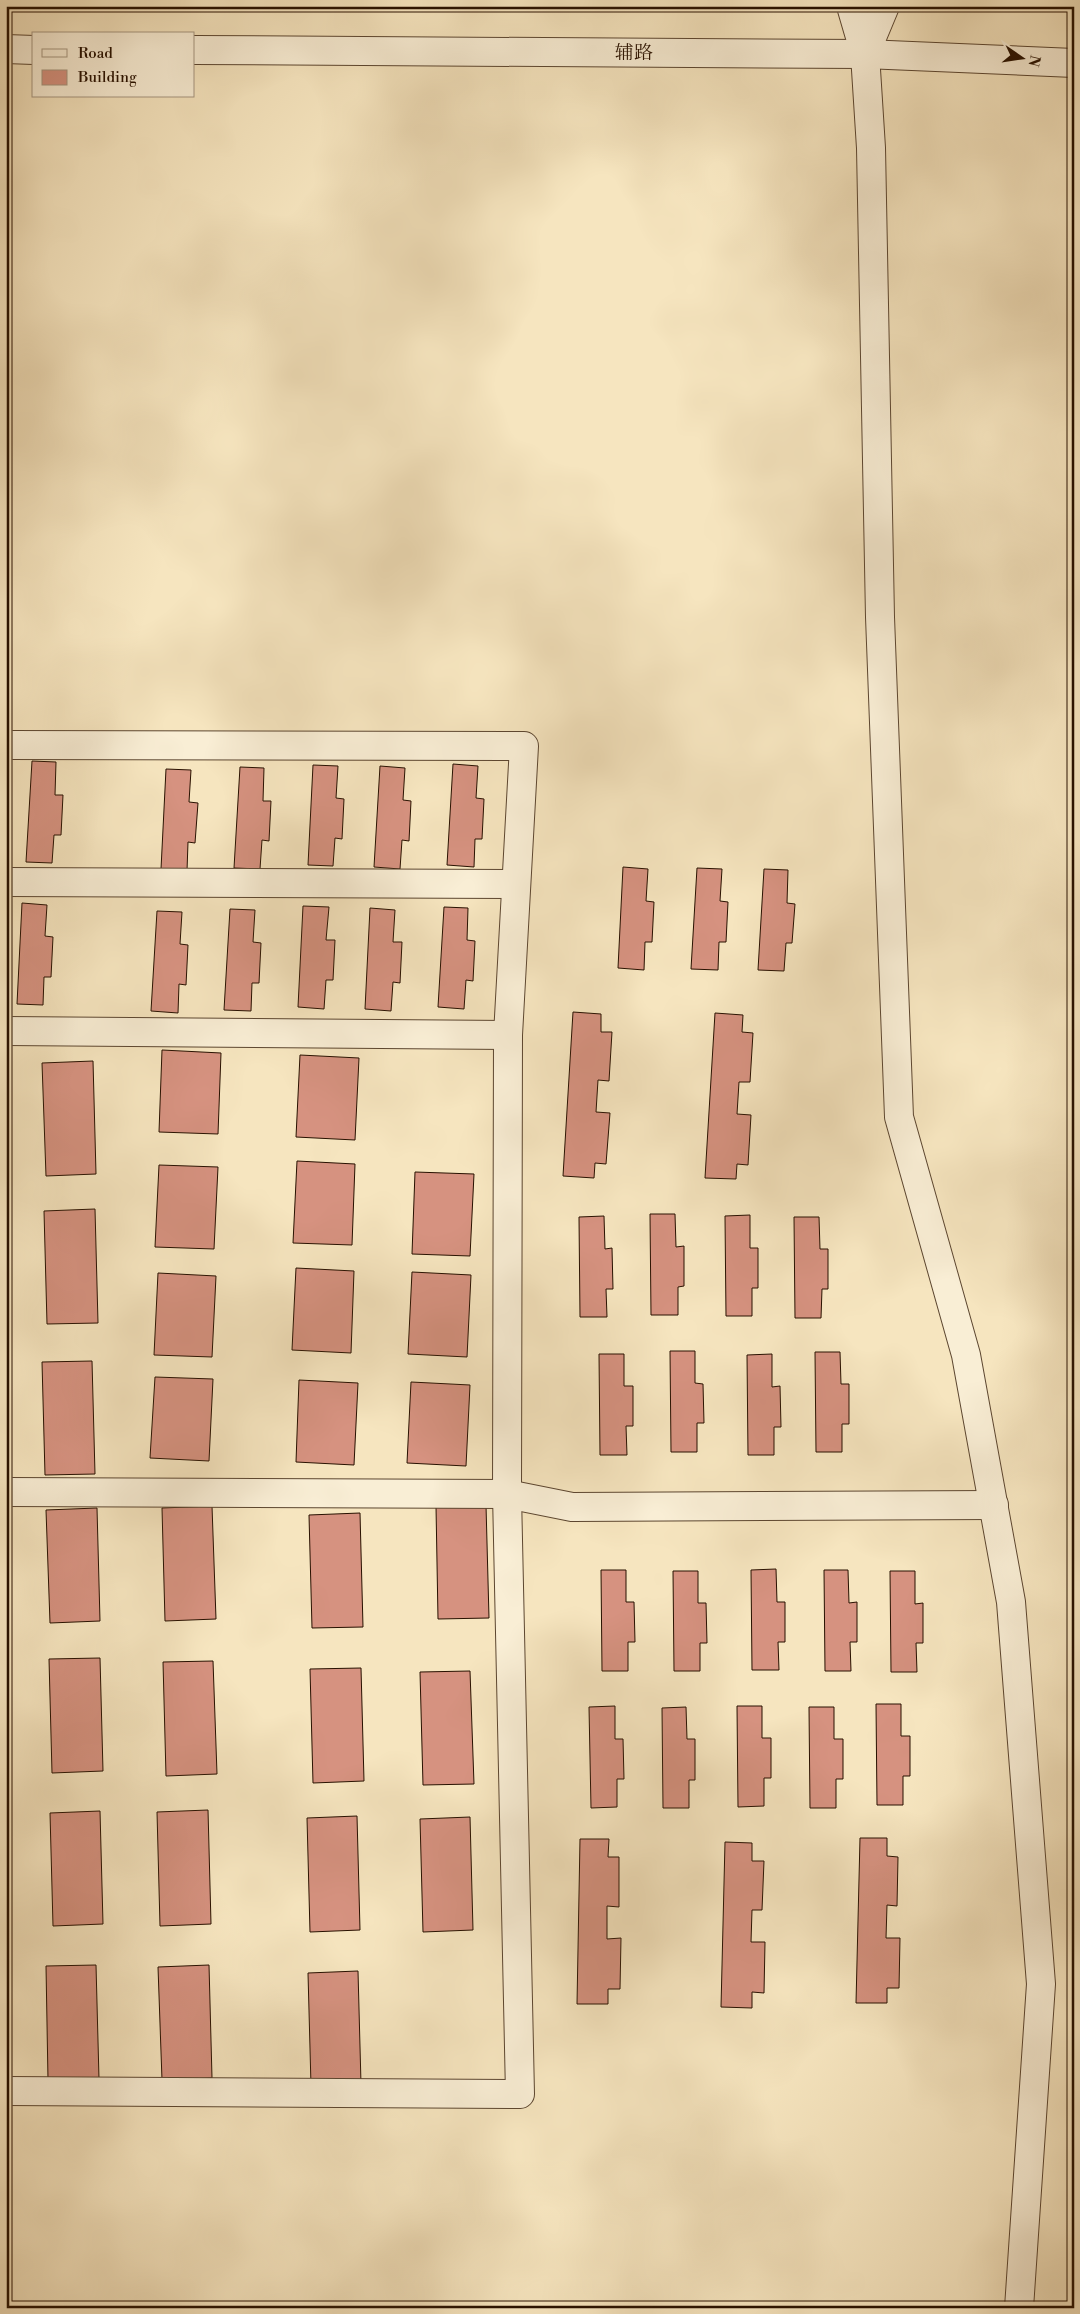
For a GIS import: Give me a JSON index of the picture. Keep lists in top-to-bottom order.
{
  "streets": {
    "street": ["辅路"]
  },
  "legend": ["Road", "Building"],
  "north": "right"
}
